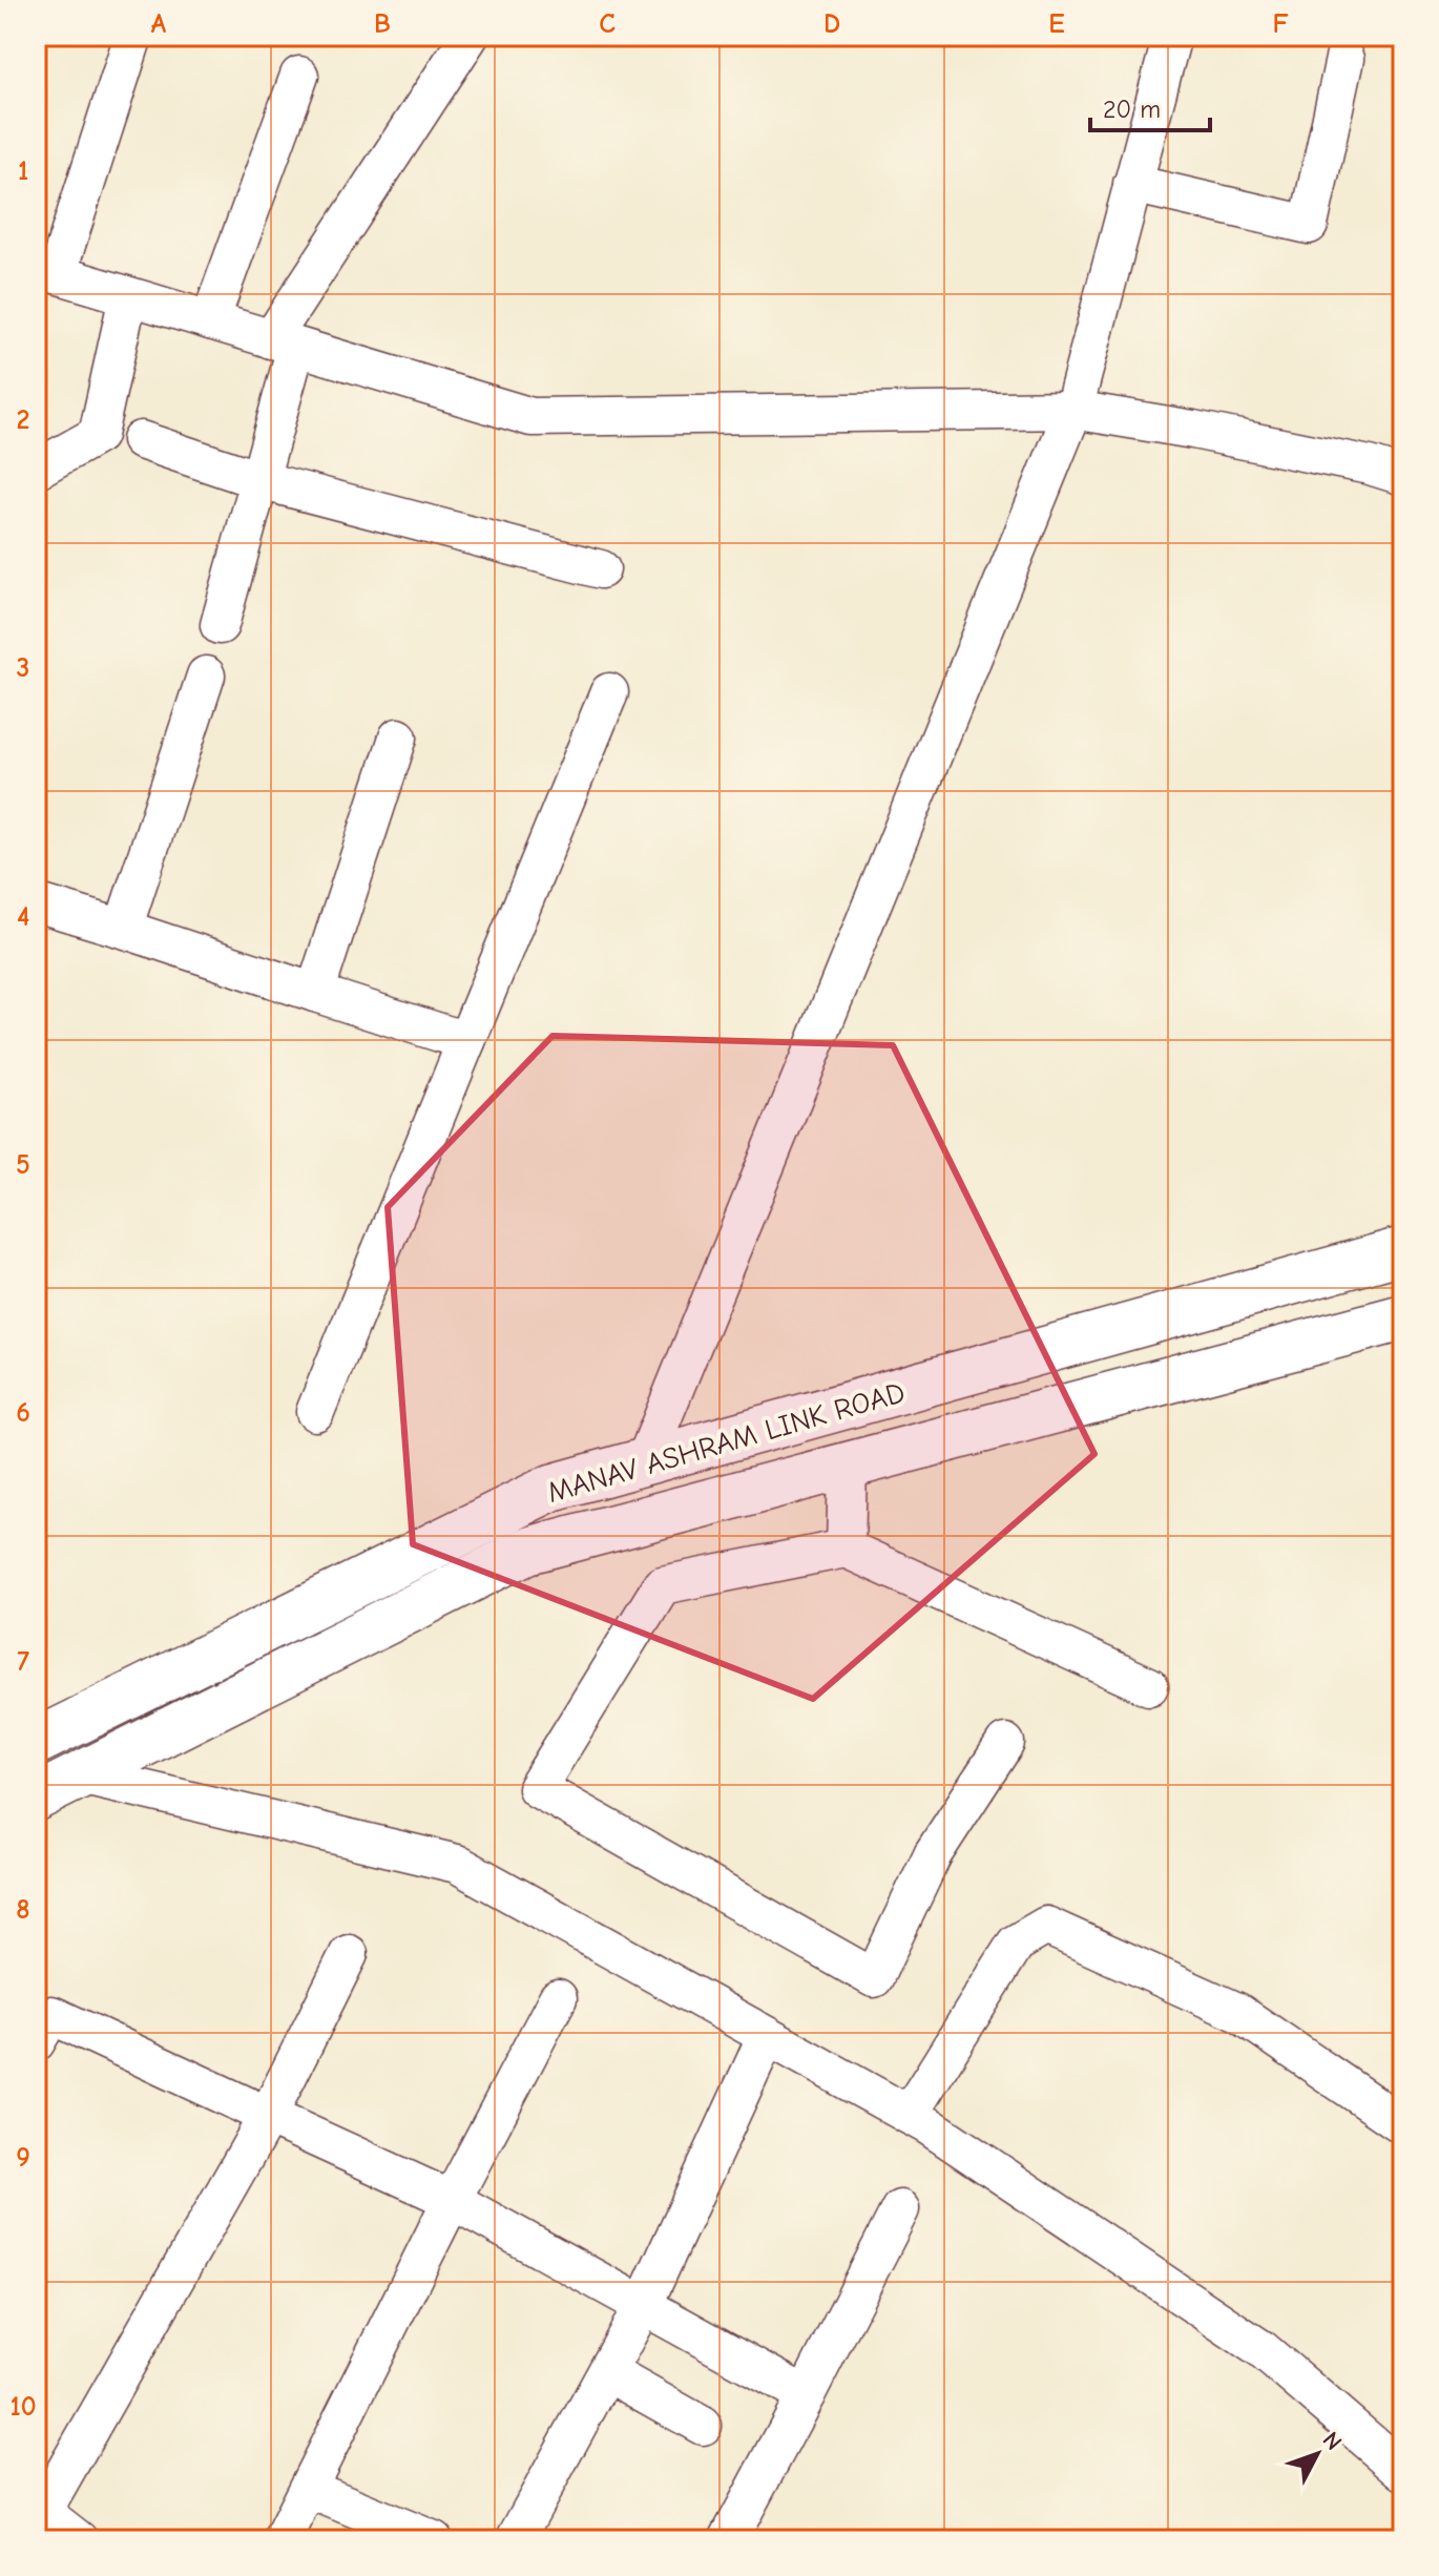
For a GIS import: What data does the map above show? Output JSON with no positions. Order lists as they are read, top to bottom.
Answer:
{
  "streets": {
    "highway": ["MANAV ASHRAM LINK ROAD"]
  },
  "scale_bar": "20 m",
  "north": "top right",
  "grid": {
    "columns": [
      "A",
      "B",
      "C",
      "D",
      "E",
      "F"
    ],
    "rows": [
      "1",
      "2",
      "3",
      "4",
      "5",
      "6",
      "7",
      "8",
      "9",
      "10"
    ]
  }
}
